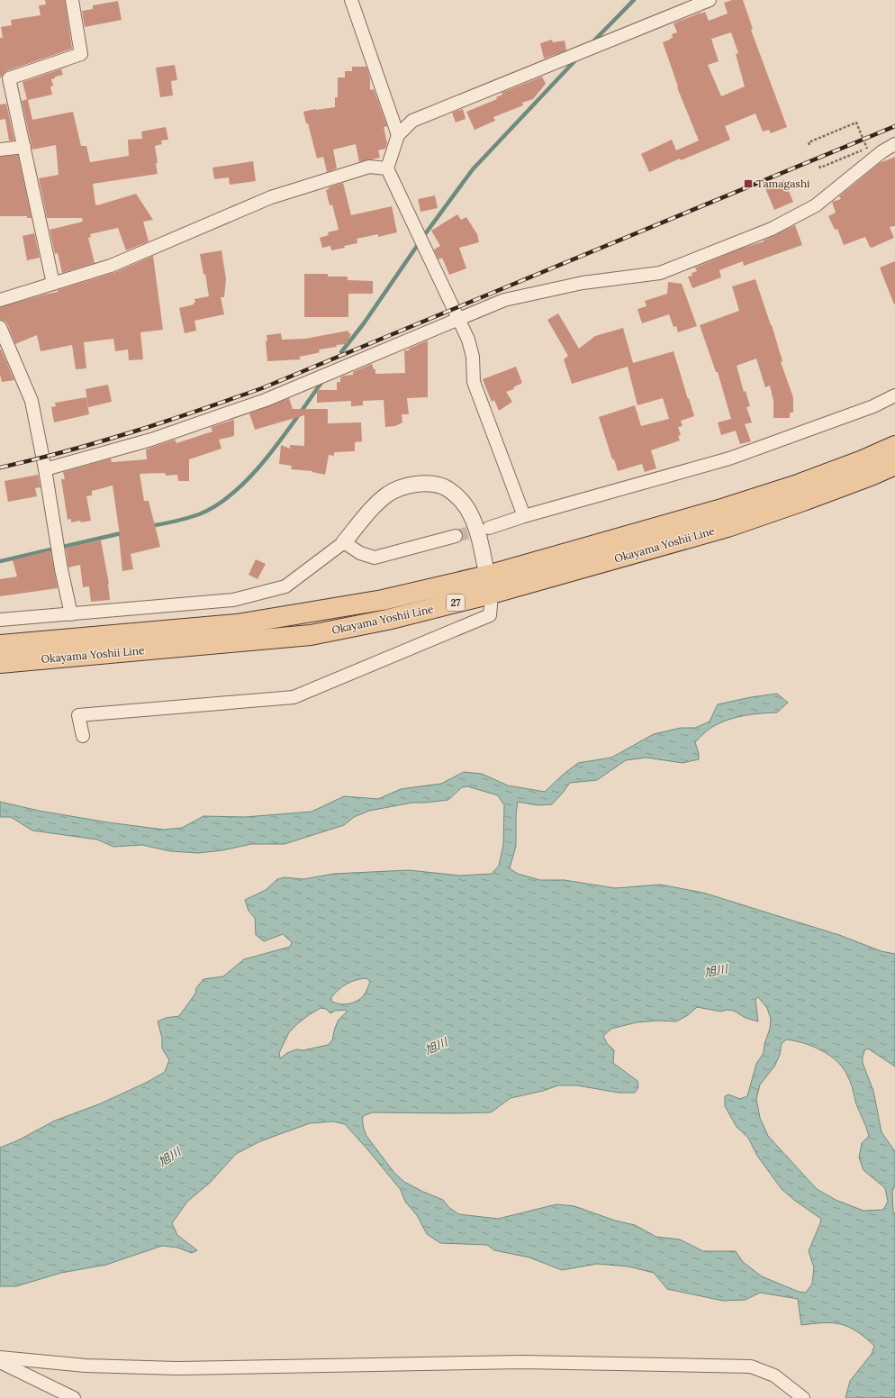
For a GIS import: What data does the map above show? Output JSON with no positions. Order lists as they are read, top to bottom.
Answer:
{
  "streets": {
    "main road": ["Okayama Yoshii Line", "27"]
  },
  "water": ["旭川"],
  "places": {
    "transit": ["Tamagashi"]
  }
}
